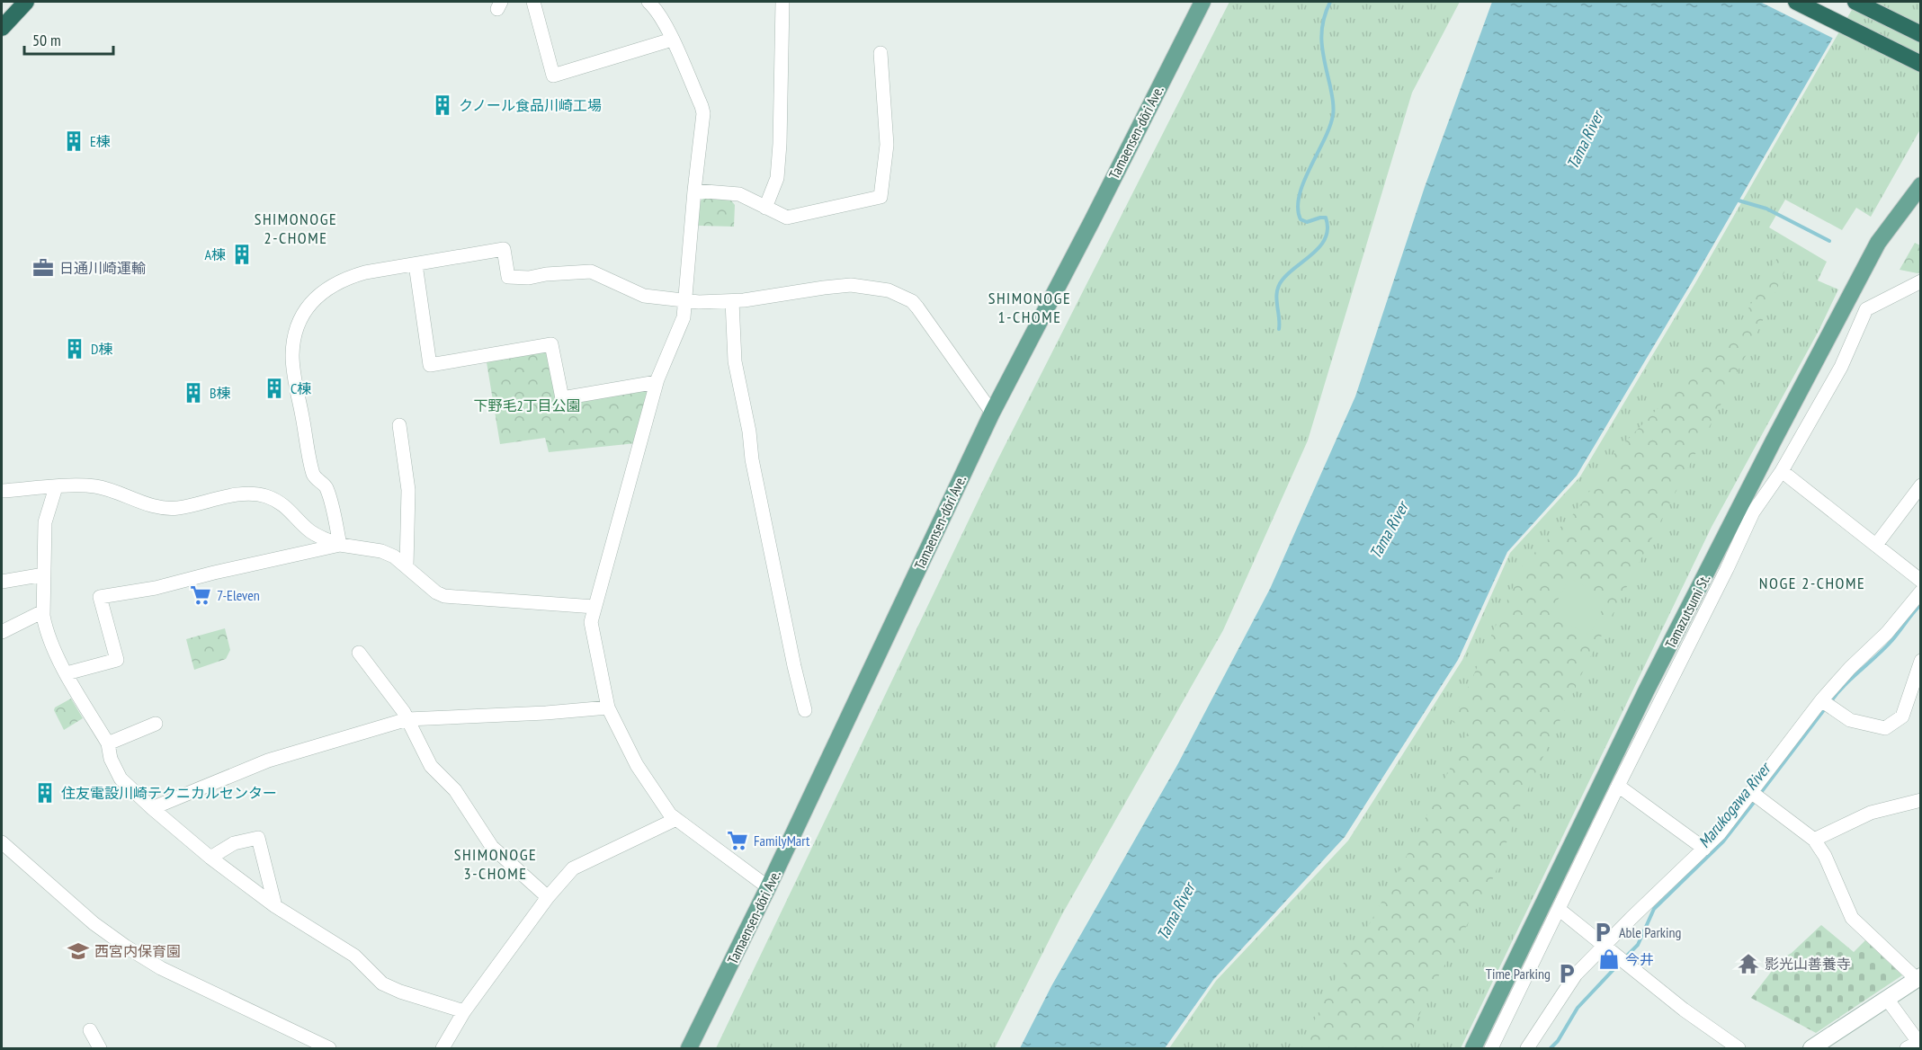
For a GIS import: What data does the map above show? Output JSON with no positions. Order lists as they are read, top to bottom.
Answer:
{
  "streets": {
    "main road": ["Tamaensen-dōri Ave.", "Tamazutsumi St."]
  },
  "districts": [
    "SHIMONOGE 2-CHOME",
    "SHIMONOGE 1-CHOME",
    "NOGE 2-CHOME",
    "SHIMONOGE 3-CHOME"
  ],
  "water": ["Tama River", "Marukogawa River"],
  "parks": ["下野毛2丁目公園"],
  "places": {
    "building": [
      "クノール食品川崎工場",
      "E棟",
      "A棟",
      "D棟",
      "C棟",
      "B棟",
      "住友電設川崎テクニカルセンター"
    ],
    "office": ["日通川崎運輸"],
    "supermarket": ["7-Eleven", "FamilyMart"],
    "parking": ["Able Parking", "Time Parking"],
    "school or university": ["西宮内保育園"],
    "shop": ["今井"],
    "temple": ["影光山善養寺"]
  },
  "scale_bar": "50 m"
}
